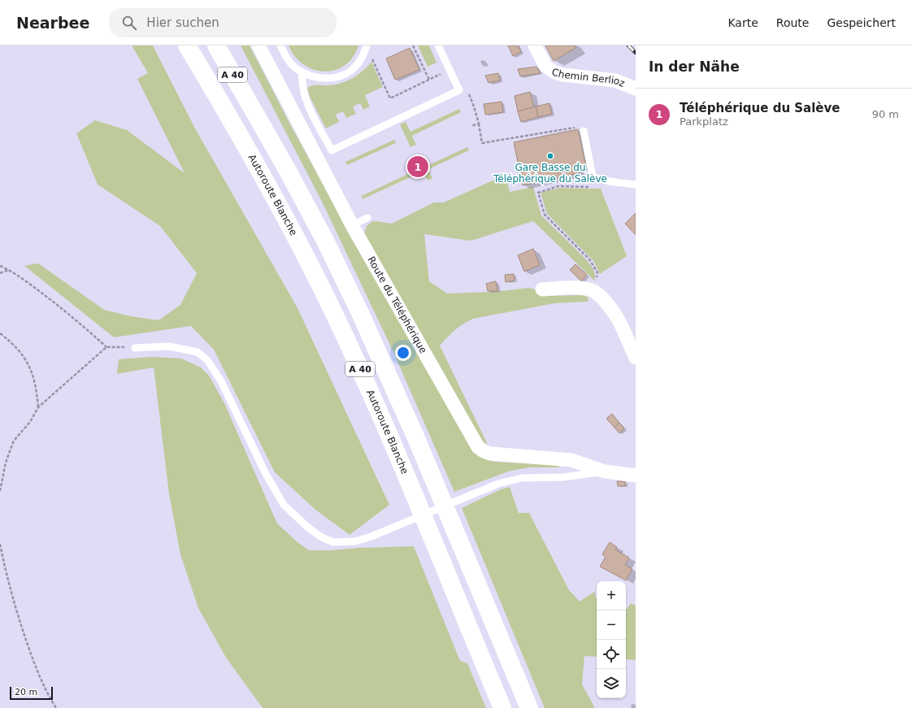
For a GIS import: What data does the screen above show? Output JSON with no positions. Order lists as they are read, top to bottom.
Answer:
{
  "streets": {
    "highway": ["A 40", "Autoroute Blanche"],
    "street": ["Chemin Berlioz", "Route du Téléphérique"]
  },
  "places": ["Gare Basse du Téléphérique du Salève"],
  "scale_bar": "20 m",
  "page": {
    "header": "Nearbee",
    "search": "Hier suchen",
    "nav": ["Karte", "Route", "Gespeichert"],
    "heading": "In der Nähe",
    "list": [
      {
        "mark": "1",
        "name": "Téléphérique du Salève",
        "note": "Parkplatz",
        "value": "90 m"
      }
    ],
    "pins": "1",
    "map_buttons": ["+", "−"],
    "scale": "20 m"
  }
}
